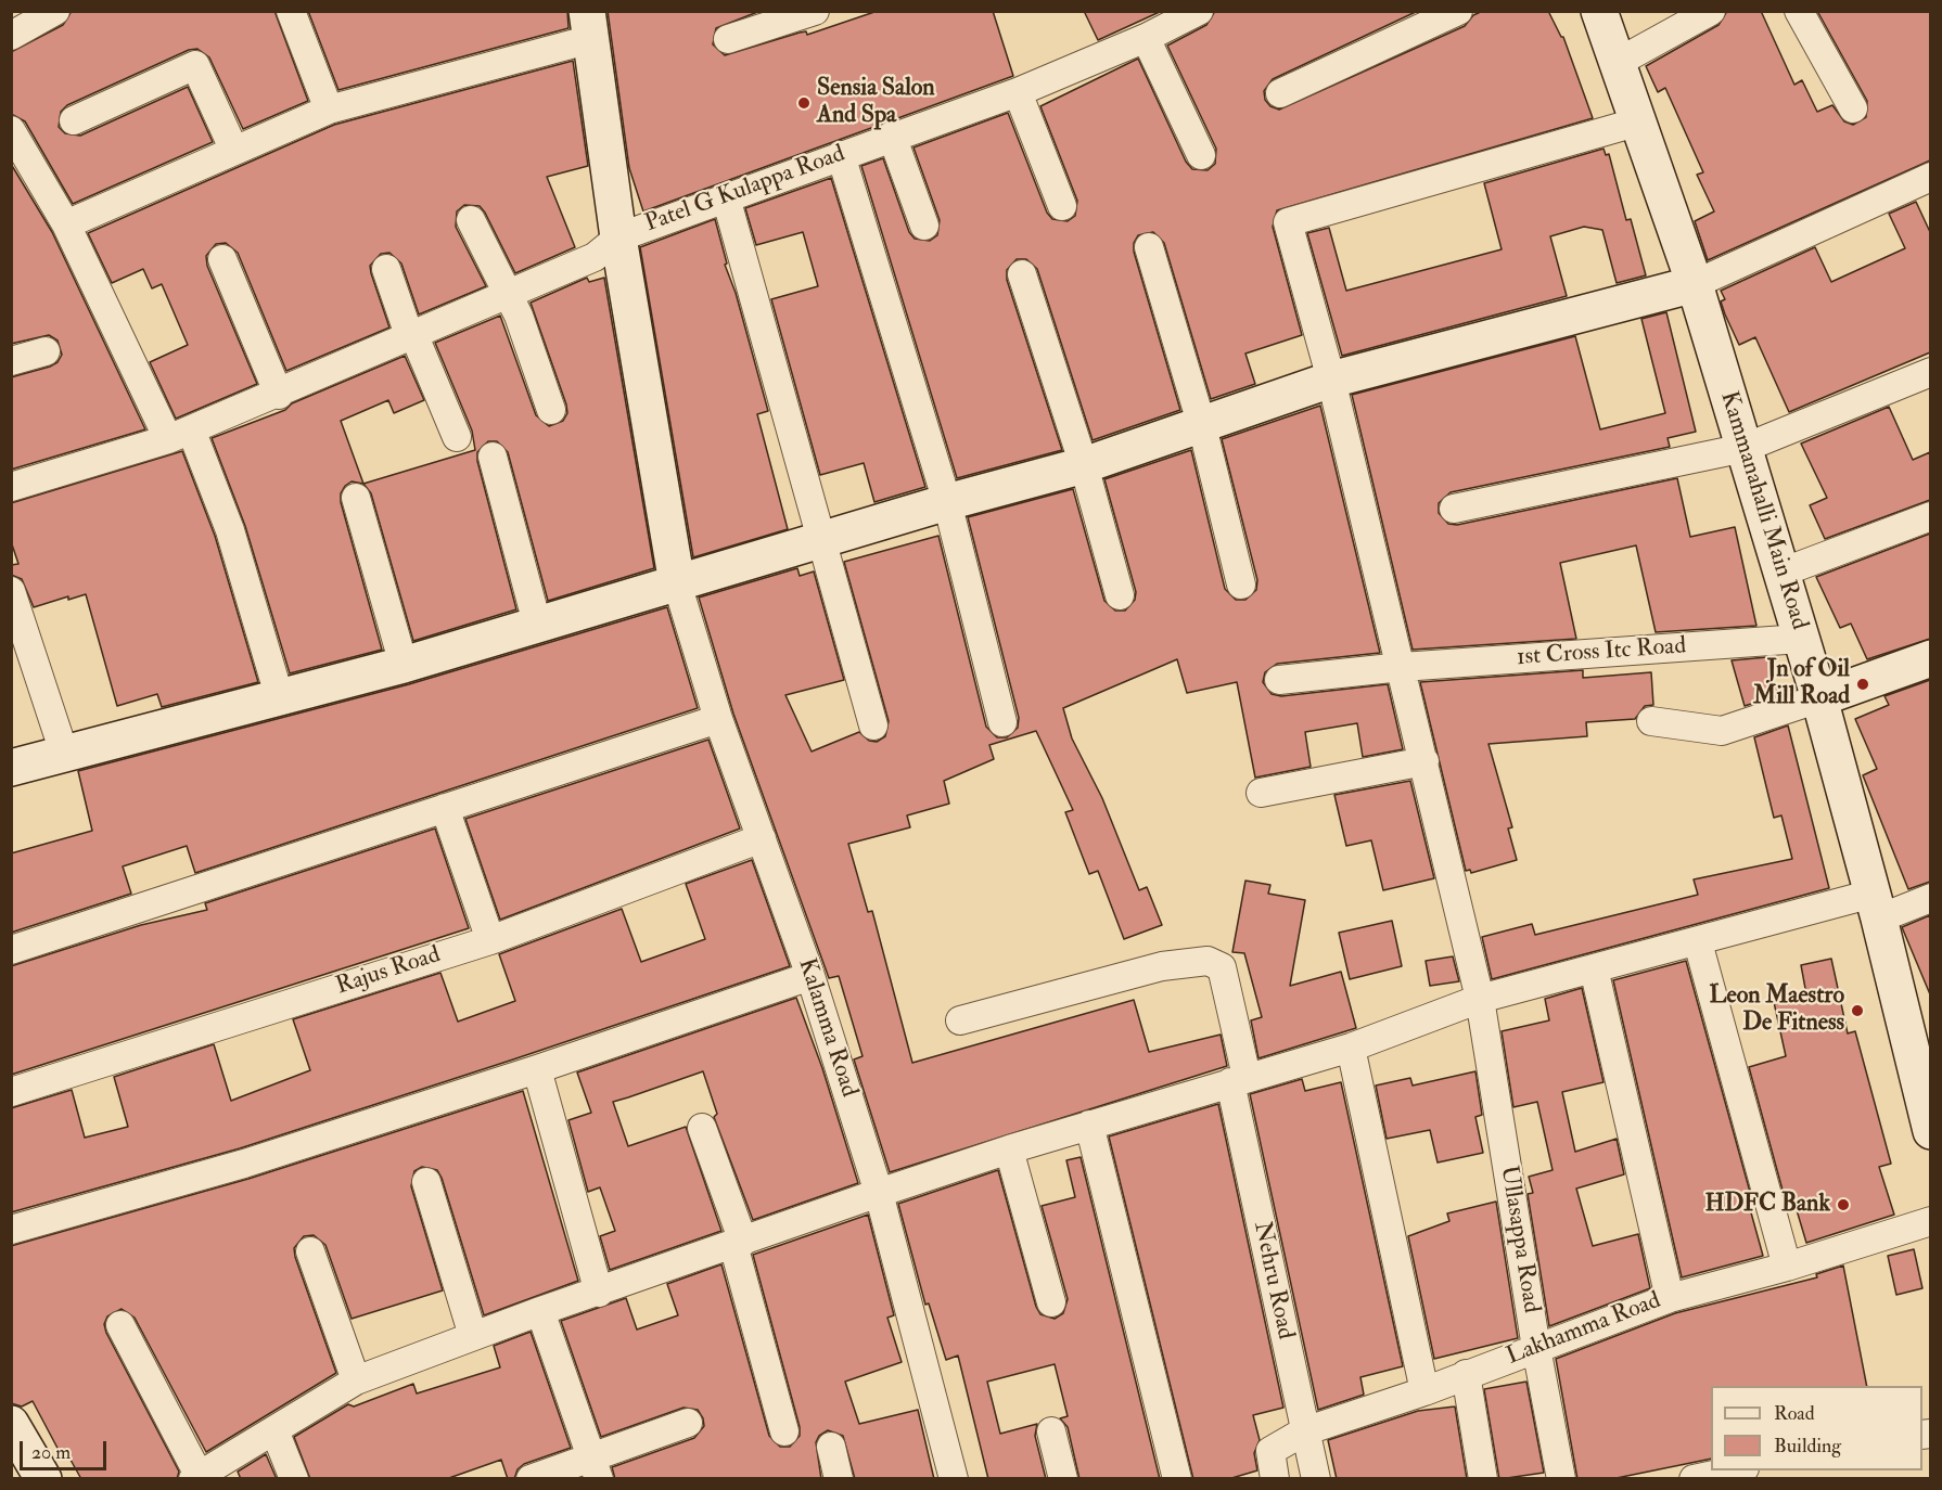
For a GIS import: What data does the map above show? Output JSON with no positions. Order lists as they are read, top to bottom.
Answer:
{
  "streets": {
    "street": [
      "Patel G Kulappa Road",
      "Kammanahalli Main Road",
      "1st Cross Itc Road",
      "Rajus Road",
      "Kalamma Road",
      "Ullasappa Road",
      "Nehru Road",
      "Lakhamma Road"
    ]
  },
  "crossings": [
    ["Kammanahalli Main Road", "1st Cross Itc Road"],
    ["Kammanahalli Main Road", "Ullasappa Road"],
    ["1st Cross Itc Road", "Ullasappa Road"],
    ["Rajus Road", "Kalamma Road"],
    ["Ullasappa Road", "Lakhamma Road"],
    ["Nehru Road", "Lakhamma Road"]
  ],
  "places": [
    "Sensia Salon And Spa",
    "Jn of Oil Mill Road",
    "Leon Maestro De Fitness",
    "HDFC Bank"
  ],
  "legend": ["Road", "Building"],
  "scale_bar": "20 m"
}
